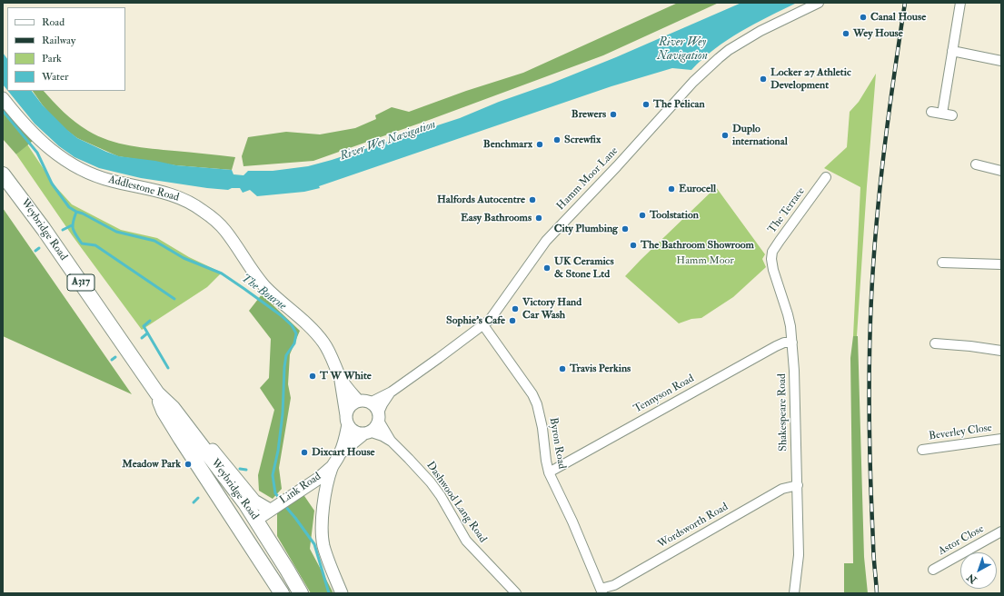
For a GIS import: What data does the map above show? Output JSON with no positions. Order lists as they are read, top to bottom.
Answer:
{
  "streets": {
    "main road": ["Weybridge Road", "A317"],
    "street": [
      "Hamm Moor Lane",
      "Addlestone Road",
      "The Terrace",
      "Tennyson Road",
      "Shakespeare Road",
      "Beverley Close",
      "Byron Road",
      "Link Road",
      "Dashwood Lang Road",
      "Wordsworth Road",
      "Astor Close"
    ]
  },
  "crossings": [
    ["Hamm Moor Lane", "Addlestone Road"],
    ["Hamm Moor Lane", "Byron Road"],
    ["Hamm Moor Lane", "Dashwood Lang Road"],
    ["Addlestone Road", "Link Road"],
    ["Addlestone Road", "Dashwood Lang Road"],
    ["The Terrace", "Shakespeare Road"],
    ["Weybridge Road", "Link Road"],
    ["Tennyson Road", "Shakespeare Road"],
    ["Tennyson Road", "Byron Road"],
    ["Shakespeare Road", "Wordsworth Road"],
    ["Byron Road", "Wordsworth Road"]
  ],
  "water": ["River Wey Navigation", "The Bourne"],
  "parks": ["Hamm Moor"],
  "places": [
    "Canal House",
    "Wey House",
    "Locker 27 Athletic Development",
    "The Pelican",
    "Brewers",
    "Duplo international",
    "Screwfix",
    "Benchmarx",
    "Eurocell",
    "Halfords Autocentre",
    "Toolstation",
    "Easy Bathrooms",
    "City Plumbing",
    "The Bathroom Showroom",
    "UK Ceramics & Stone Ltd",
    "Victory Hand Car Wash",
    "Sophie's Cafe",
    "Travis Perkins",
    "T W White",
    "Dixcart House",
    "Meadow Park"
  ],
  "legend": [
    "Road",
    "Railway",
    "Park",
    "Water"
  ],
  "north": "bottom left"
}
